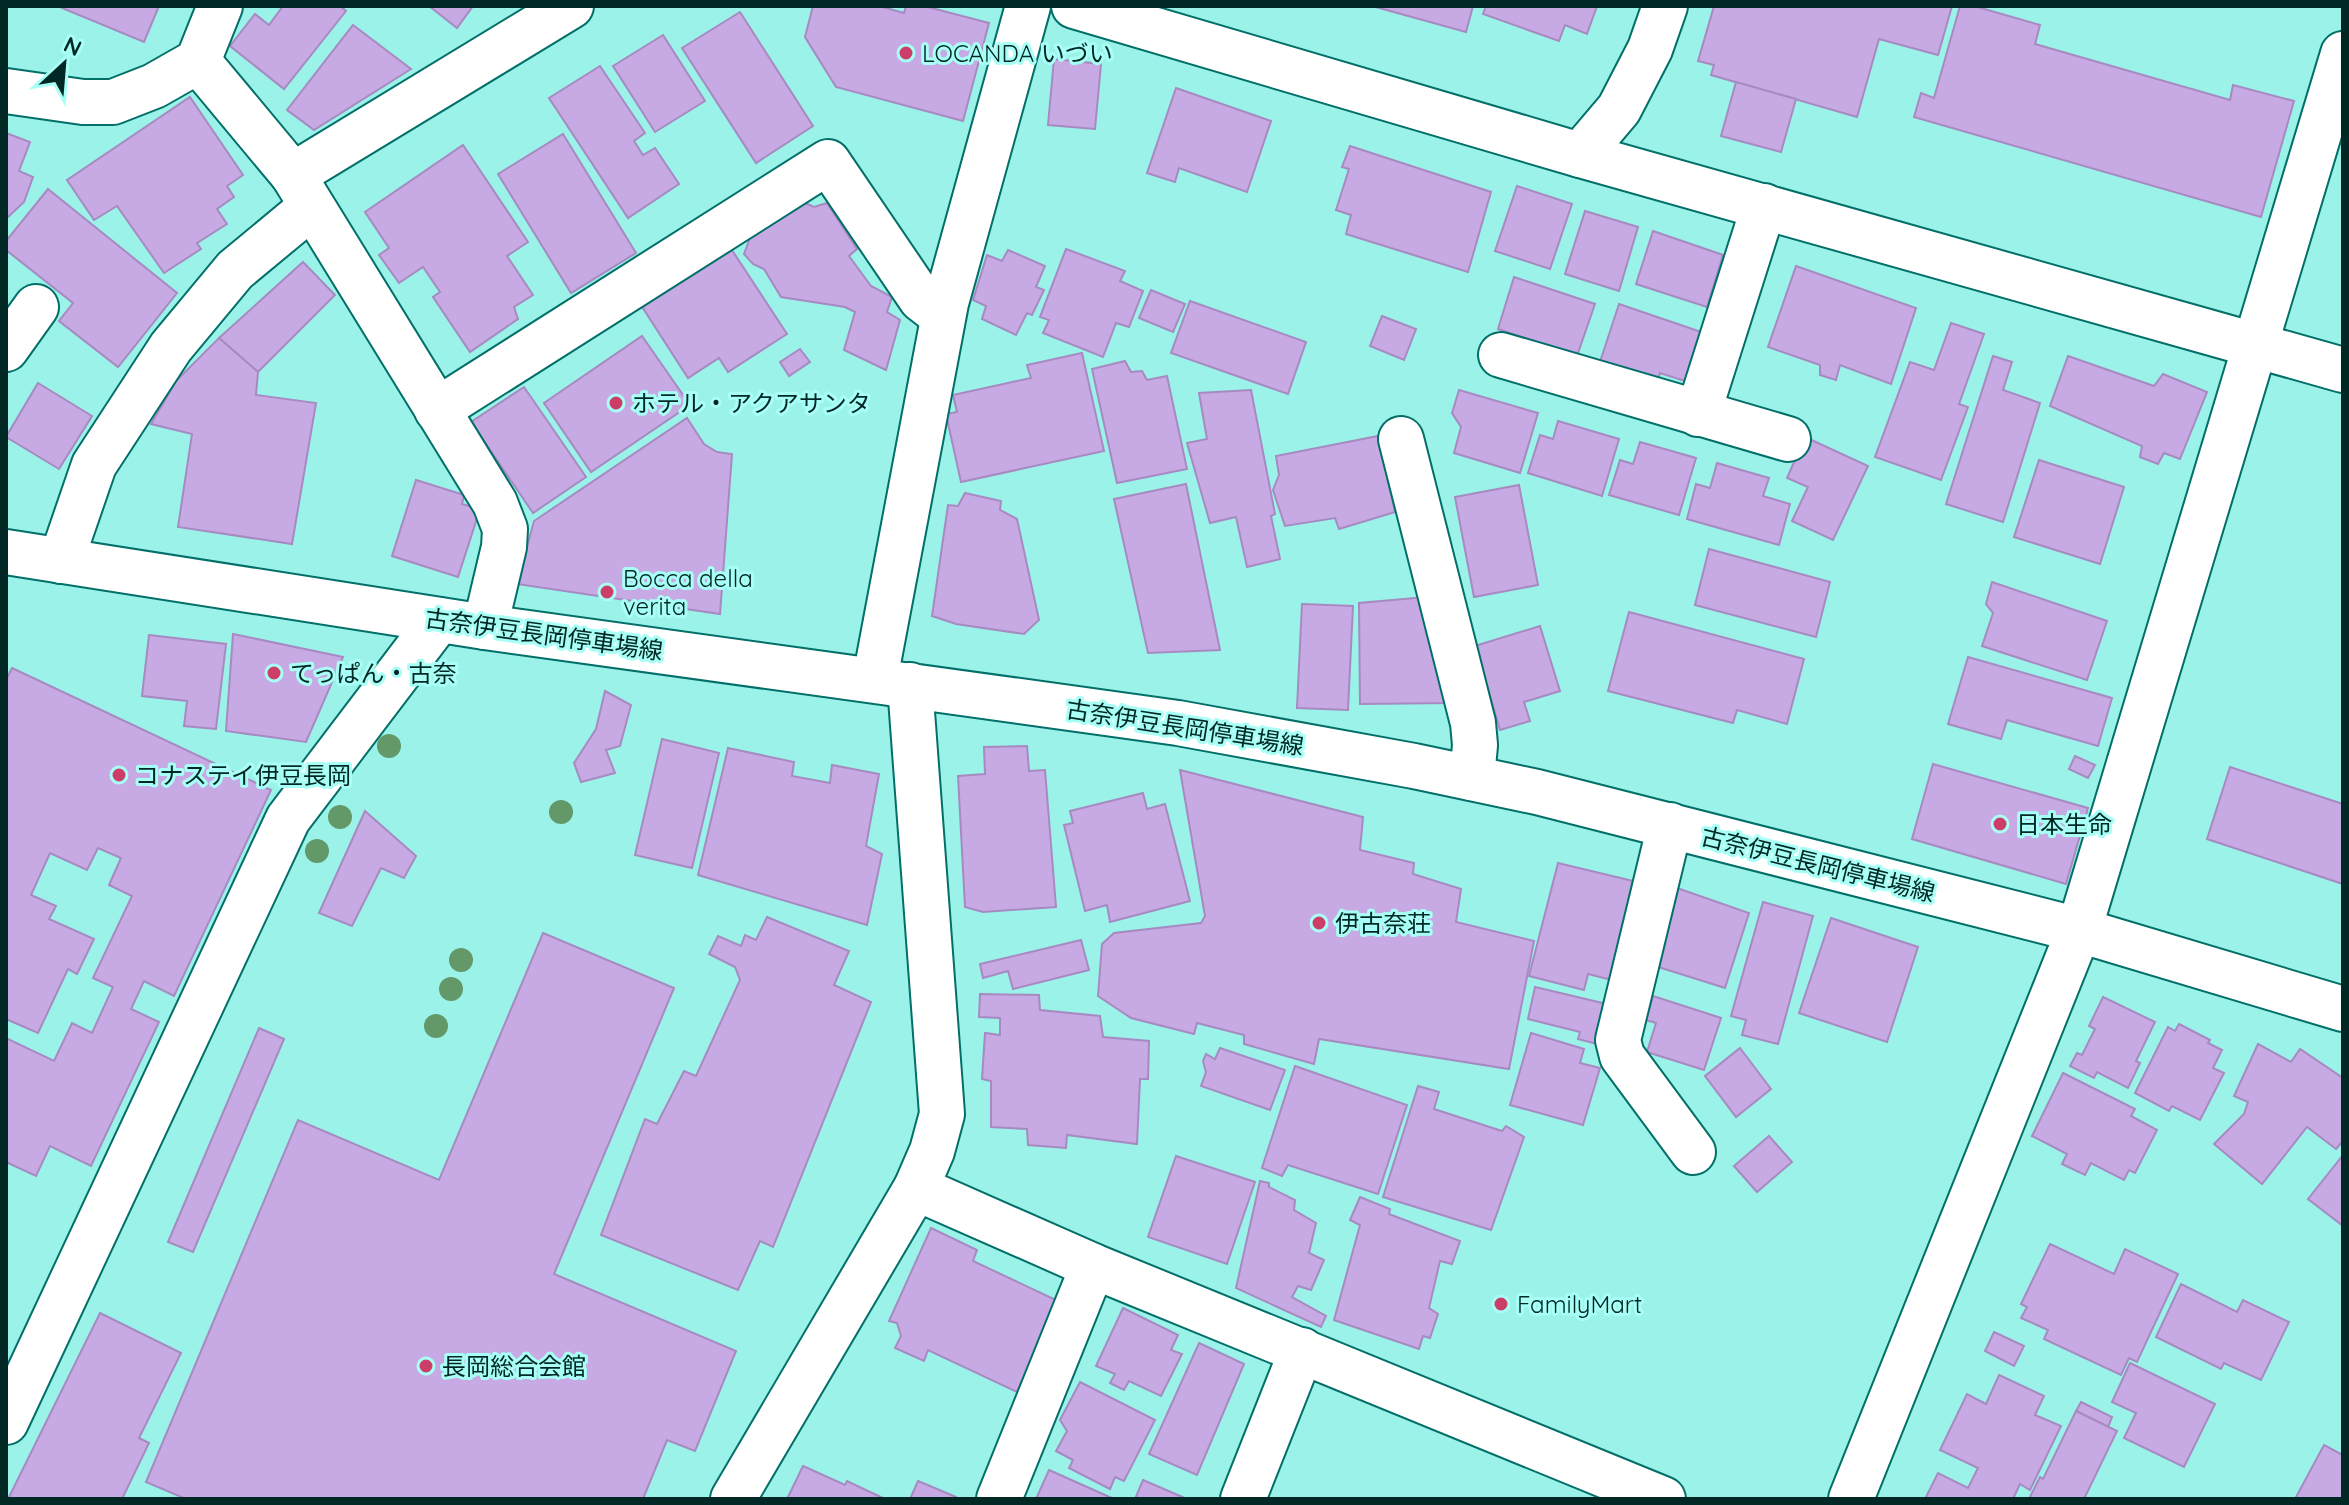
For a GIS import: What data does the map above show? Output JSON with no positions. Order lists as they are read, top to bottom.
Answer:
{
  "streets": {
    "street": ["古奈伊豆長岡停車場線"]
  },
  "places": [
    "LOCANDA いづい",
    "ホテル・アクアサンタ",
    "Bocca della verita",
    "てっぱん・古奈",
    "コナステイ伊豆長岡",
    "日本生命",
    "伊古奈荘",
    "FamilyMart",
    "長岡総合会館"
  ],
  "north": "top right"
}
